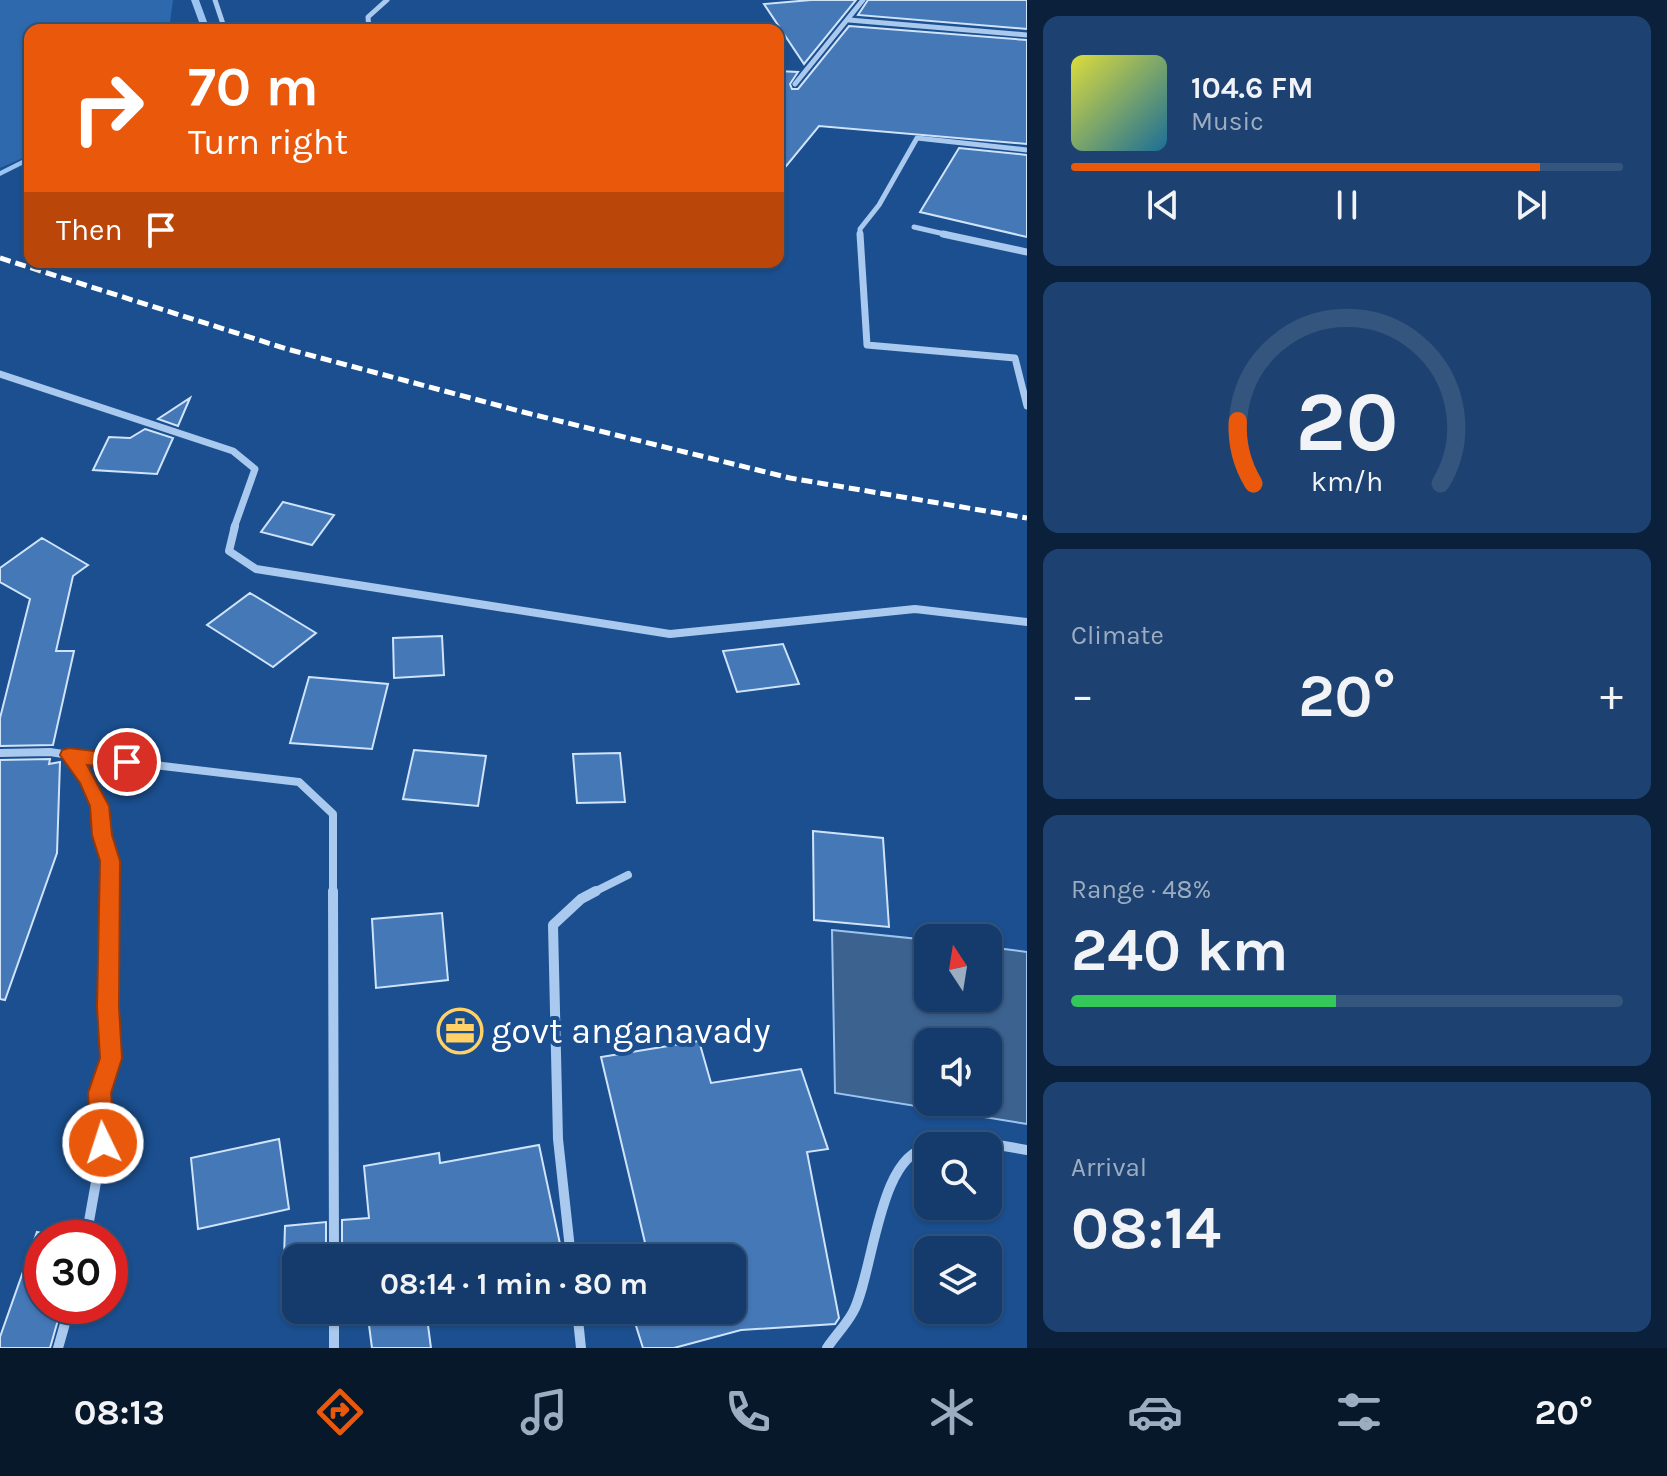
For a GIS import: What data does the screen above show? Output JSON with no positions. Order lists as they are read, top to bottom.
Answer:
{
  "places": {
    "office": ["govt anganavady"]
  },
  "north": "top",
  "page": {
    "turn": ["70 m", "Turn right"],
    "song": ["104.6 FM", "Music"],
    "then": "Then",
    "tile": [
      "Climate",
      ["Range · 48%", "240 km"],
      ["Arrival", "08:14"]
    ],
    "heat": ["−", "20°", "+"],
    "limit": "30",
    "trip": "08:14 · 1 min · 80 m",
    "tabs": ["08:13", "20°"],
    "gauge": ["20", "km/h"]
  }
}
